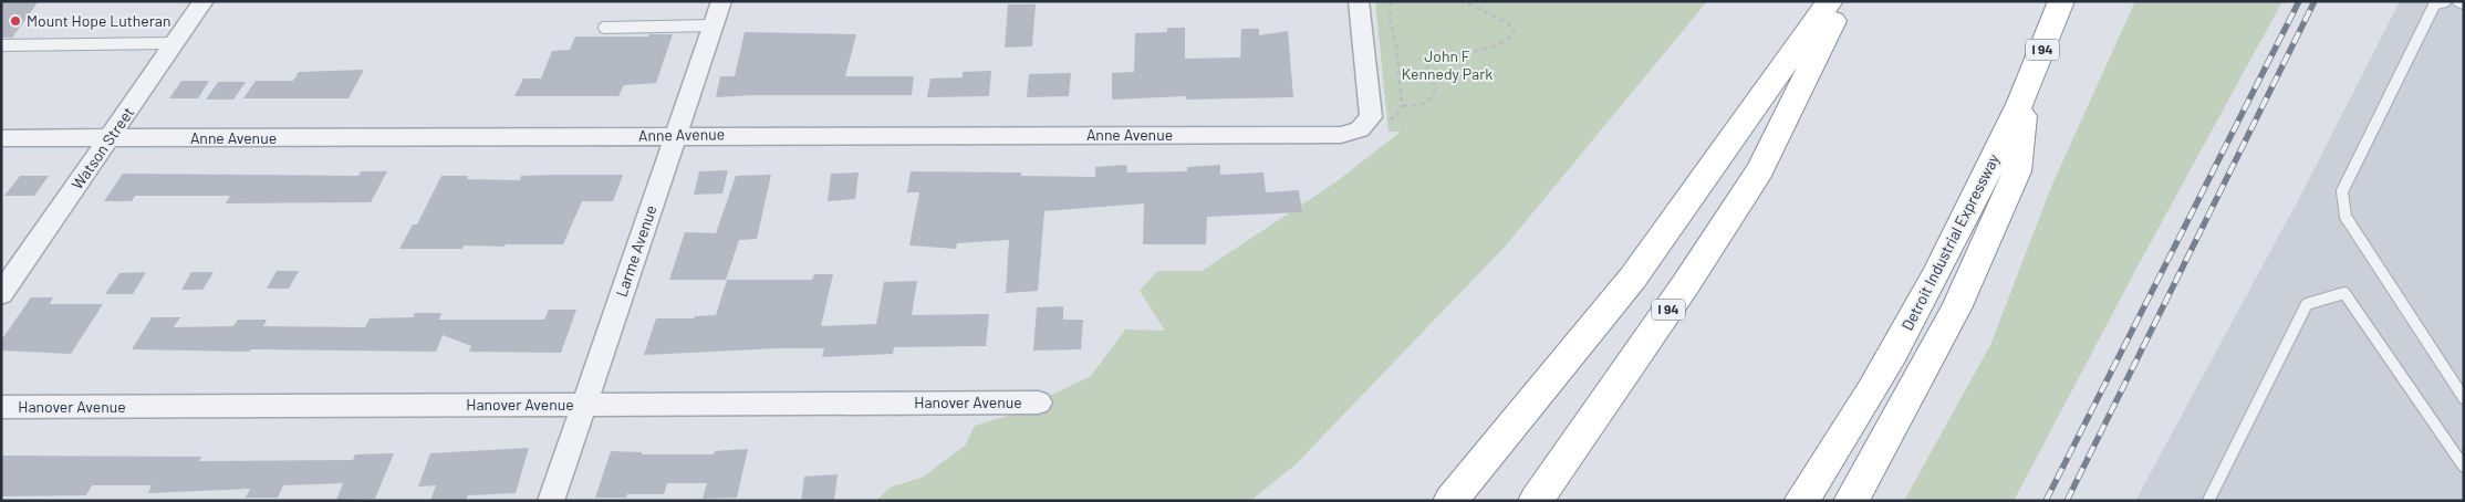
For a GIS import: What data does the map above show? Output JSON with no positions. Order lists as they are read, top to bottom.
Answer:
{
  "streets": {
    "highway": ["I 94", "Detroit Industrial Expressway"],
    "street": [
      "Anne Avenue",
      "Watson Street",
      "Larme Avenue",
      "Hanover Avenue"
    ]
  },
  "crossings": [
    ["Anne Avenue", "Watson Street"],
    ["Anne Avenue", "Larme Avenue"],
    ["Larme Avenue", "Hanover Avenue"]
  ],
  "parks": ["John F Kennedy Park"],
  "places": ["Mount Hope Lutheran"]
}
